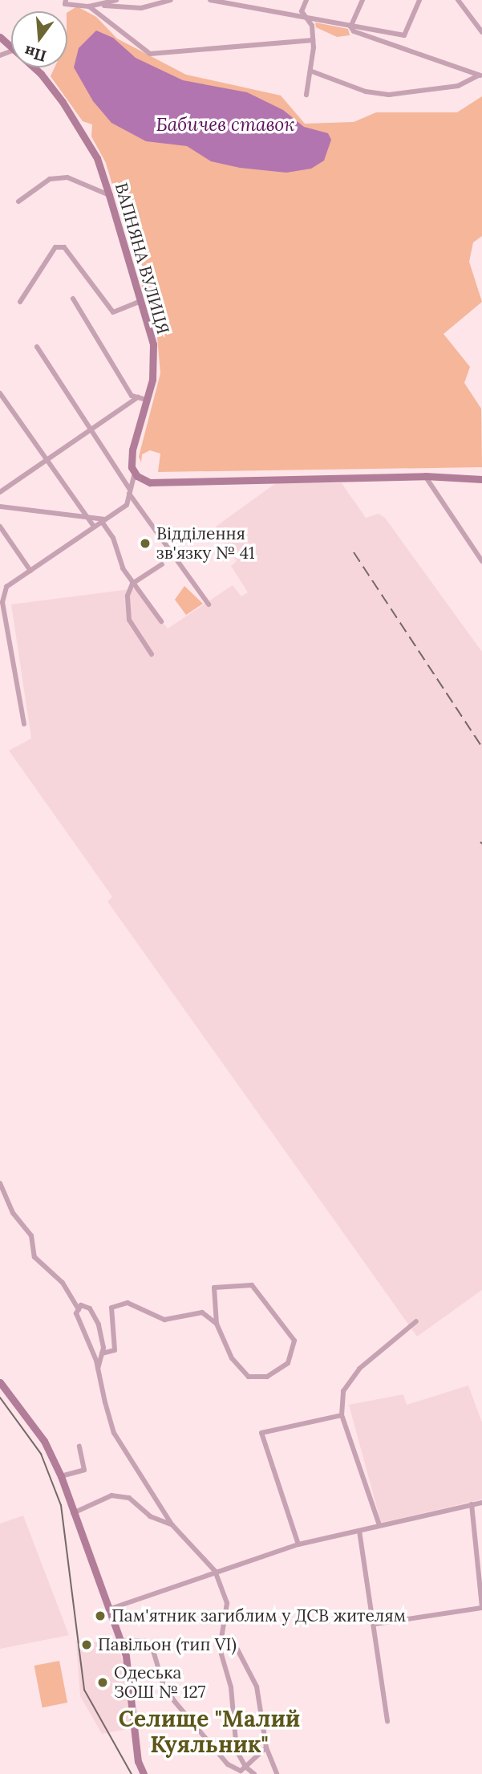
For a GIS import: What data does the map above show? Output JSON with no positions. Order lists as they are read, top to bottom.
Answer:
{
  "streets": {
    "street": ["ВАПНЯНА ВУЛИЦЯ"]
  },
  "districts": ["Селище \"Малий Куяльник\""],
  "water": ["Бабичев ставок"],
  "places": [
    "Відділення зв'язку № 41",
    "Пам'ятник загиблим у ДСВ жителям",
    "Павільон (тип VI)",
    "Одеська ЗОШ № 127"
  ],
  "north": "bottom"
}
